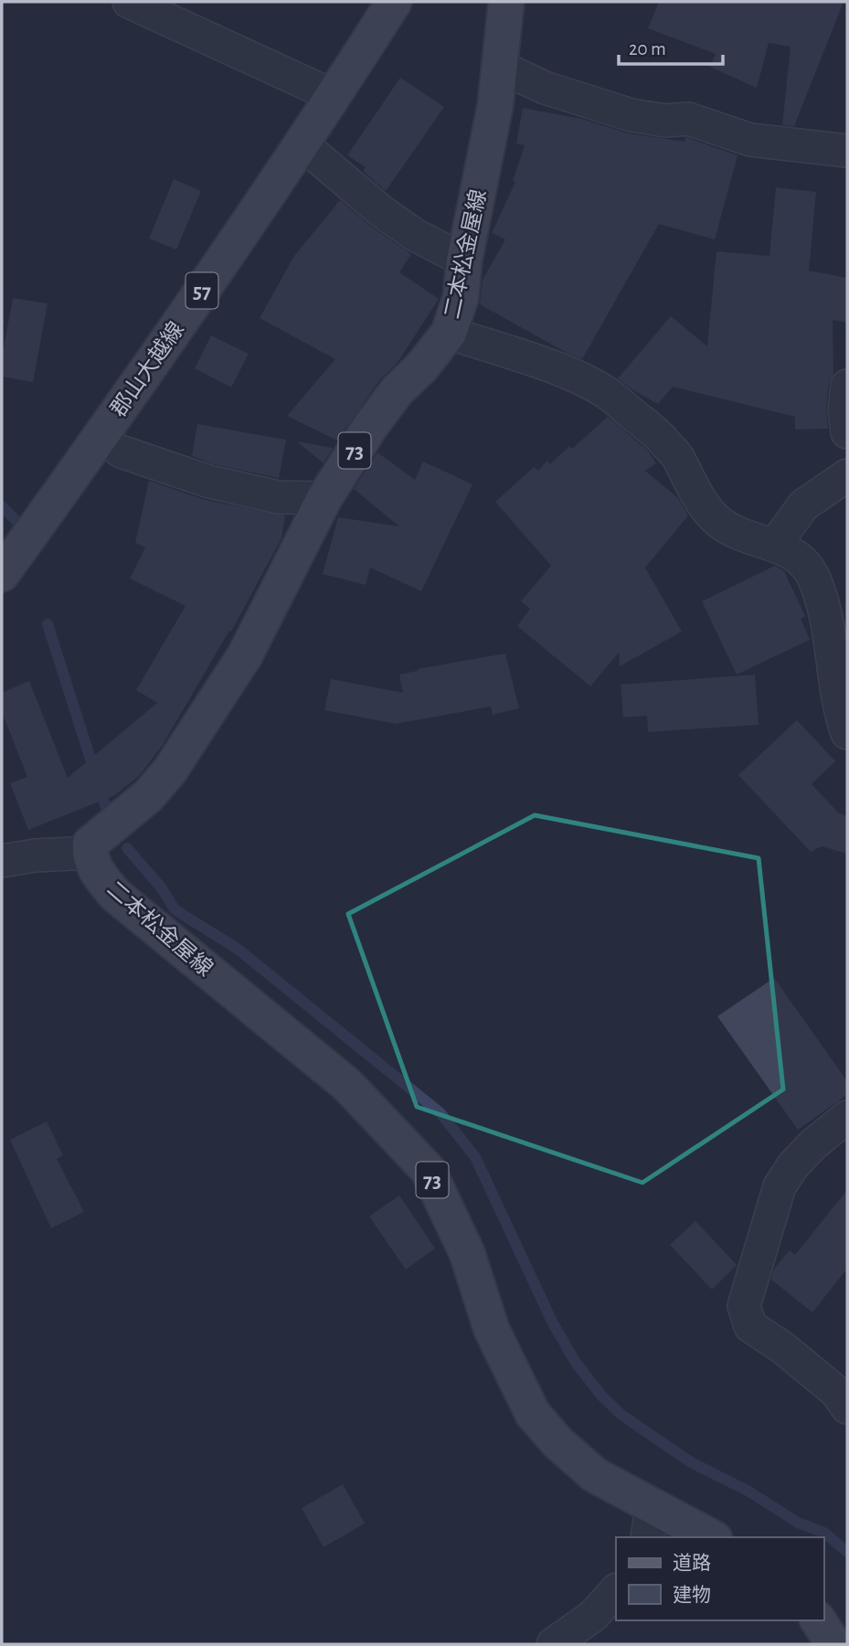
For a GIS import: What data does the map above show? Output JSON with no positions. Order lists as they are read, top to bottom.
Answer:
{
  "streets": {
    "main road": [
      "二本松金屋線",
      "57",
      "郡山大越線",
      "73"
    ]
  },
  "legend": ["道路", "建物"],
  "scale_bar": "20 m"
}
